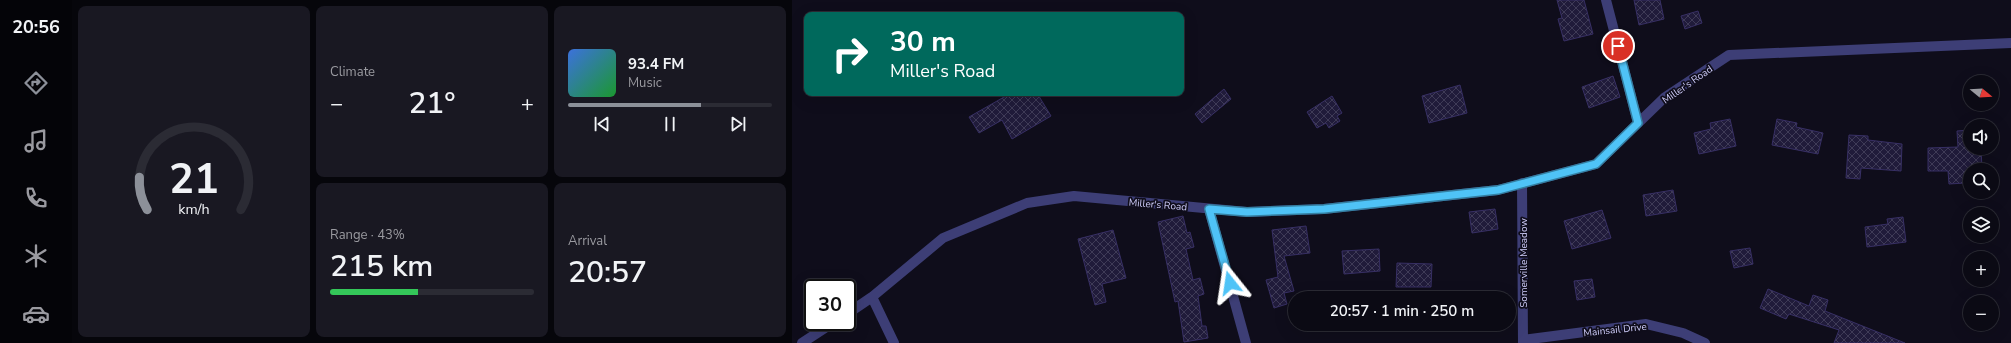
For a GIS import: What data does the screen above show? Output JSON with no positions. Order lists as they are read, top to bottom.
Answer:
{
  "streets": {
    "street": ["Miller's Road", "Somerville Meadow", "Mainsail Drive"]
  },
  "crossings": [
    ["Miller's Road", "Somerville Meadow"],
    ["Somerville Meadow", "Mainsail Drive"]
  ],
  "north": "right",
  "page": {
    "tabs": "20:56",
    "tile": [
      "Climate",
      ["Range · 43%", "215 km"],
      ["Arrival", "20:57"]
    ],
    "turn": ["30 m", "Miller's Road"],
    "song": ["93.4 FM", "Music"],
    "map_buttons": ["+", "−"],
    "heat": ["−", "21°", "+"],
    "limit": "30",
    "trip": "20:57 · 1 min · 250 m",
    "gauge": ["21", "km/h"]
  }
}
